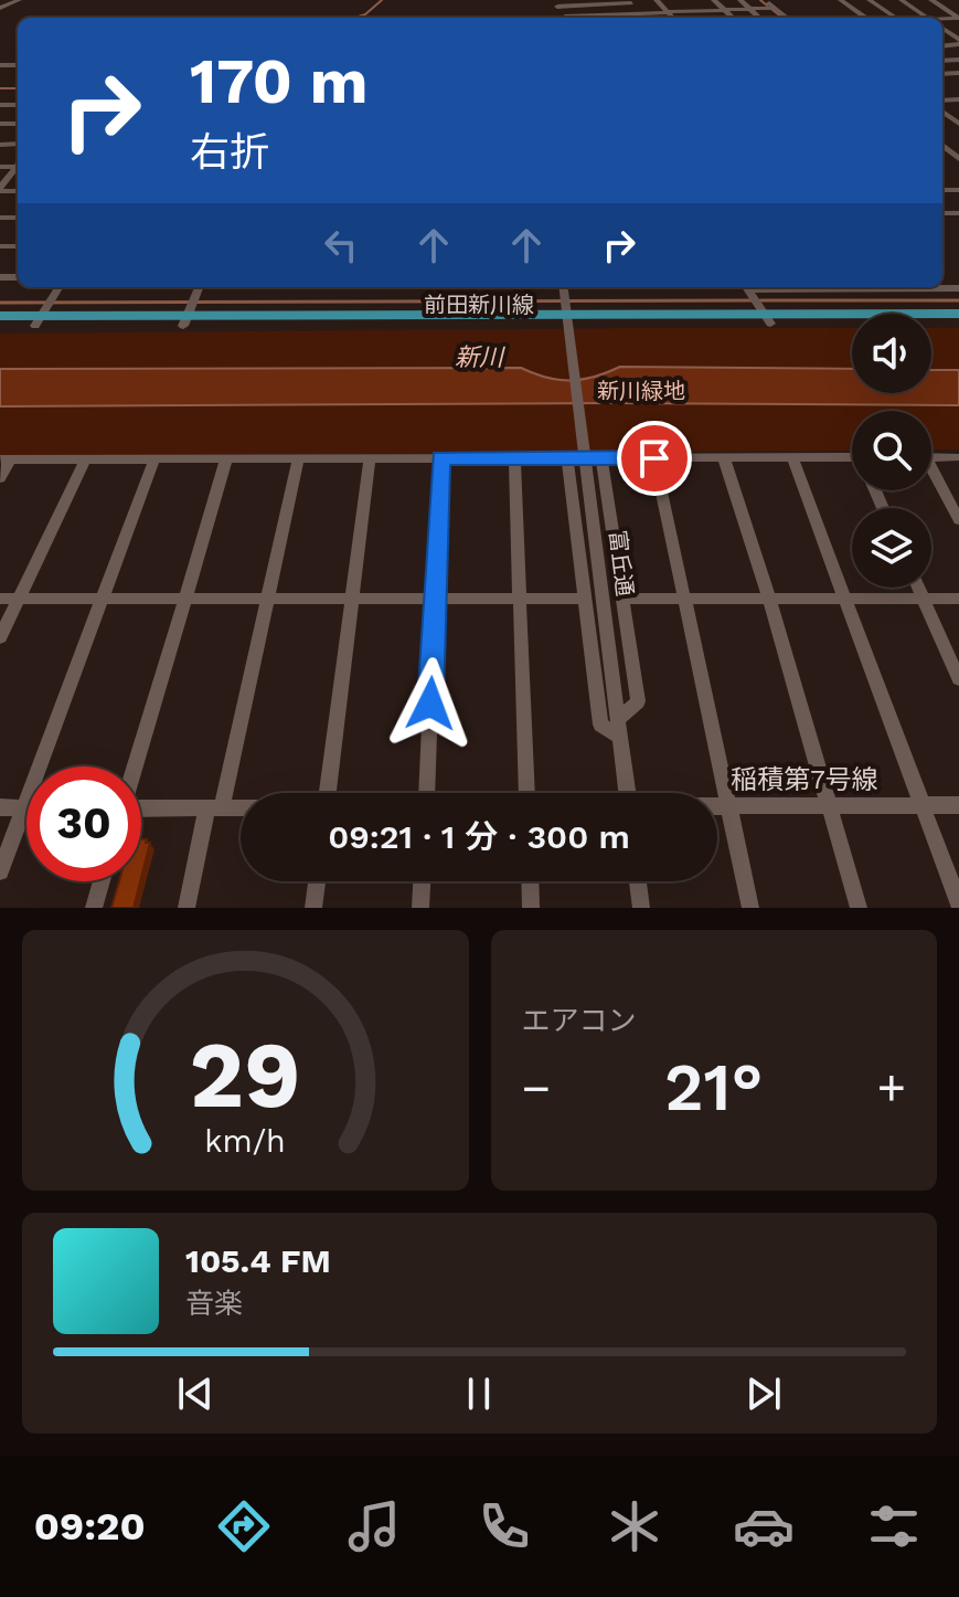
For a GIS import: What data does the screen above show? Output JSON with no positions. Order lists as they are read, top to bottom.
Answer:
{
  "streets": {
    "main road": ["前田新川線"],
    "street": ["富丘通", "稲積第7号線"]
  },
  "crossings": [
    ["前田新川線", "富丘通"]
  ],
  "water": ["新川"],
  "parks": ["新川緑地"],
  "page": {
    "turn": ["170 m", "右折"],
    "limit": "30",
    "trip": "09:21 · 1 分 · 300 m",
    "tile": "エアコン",
    "heat": ["−", "21°", "+"],
    "song": ["105.4 FM", "音楽"],
    "tabs": "09:20",
    "gauge": ["29", "km/h"]
  }
}
